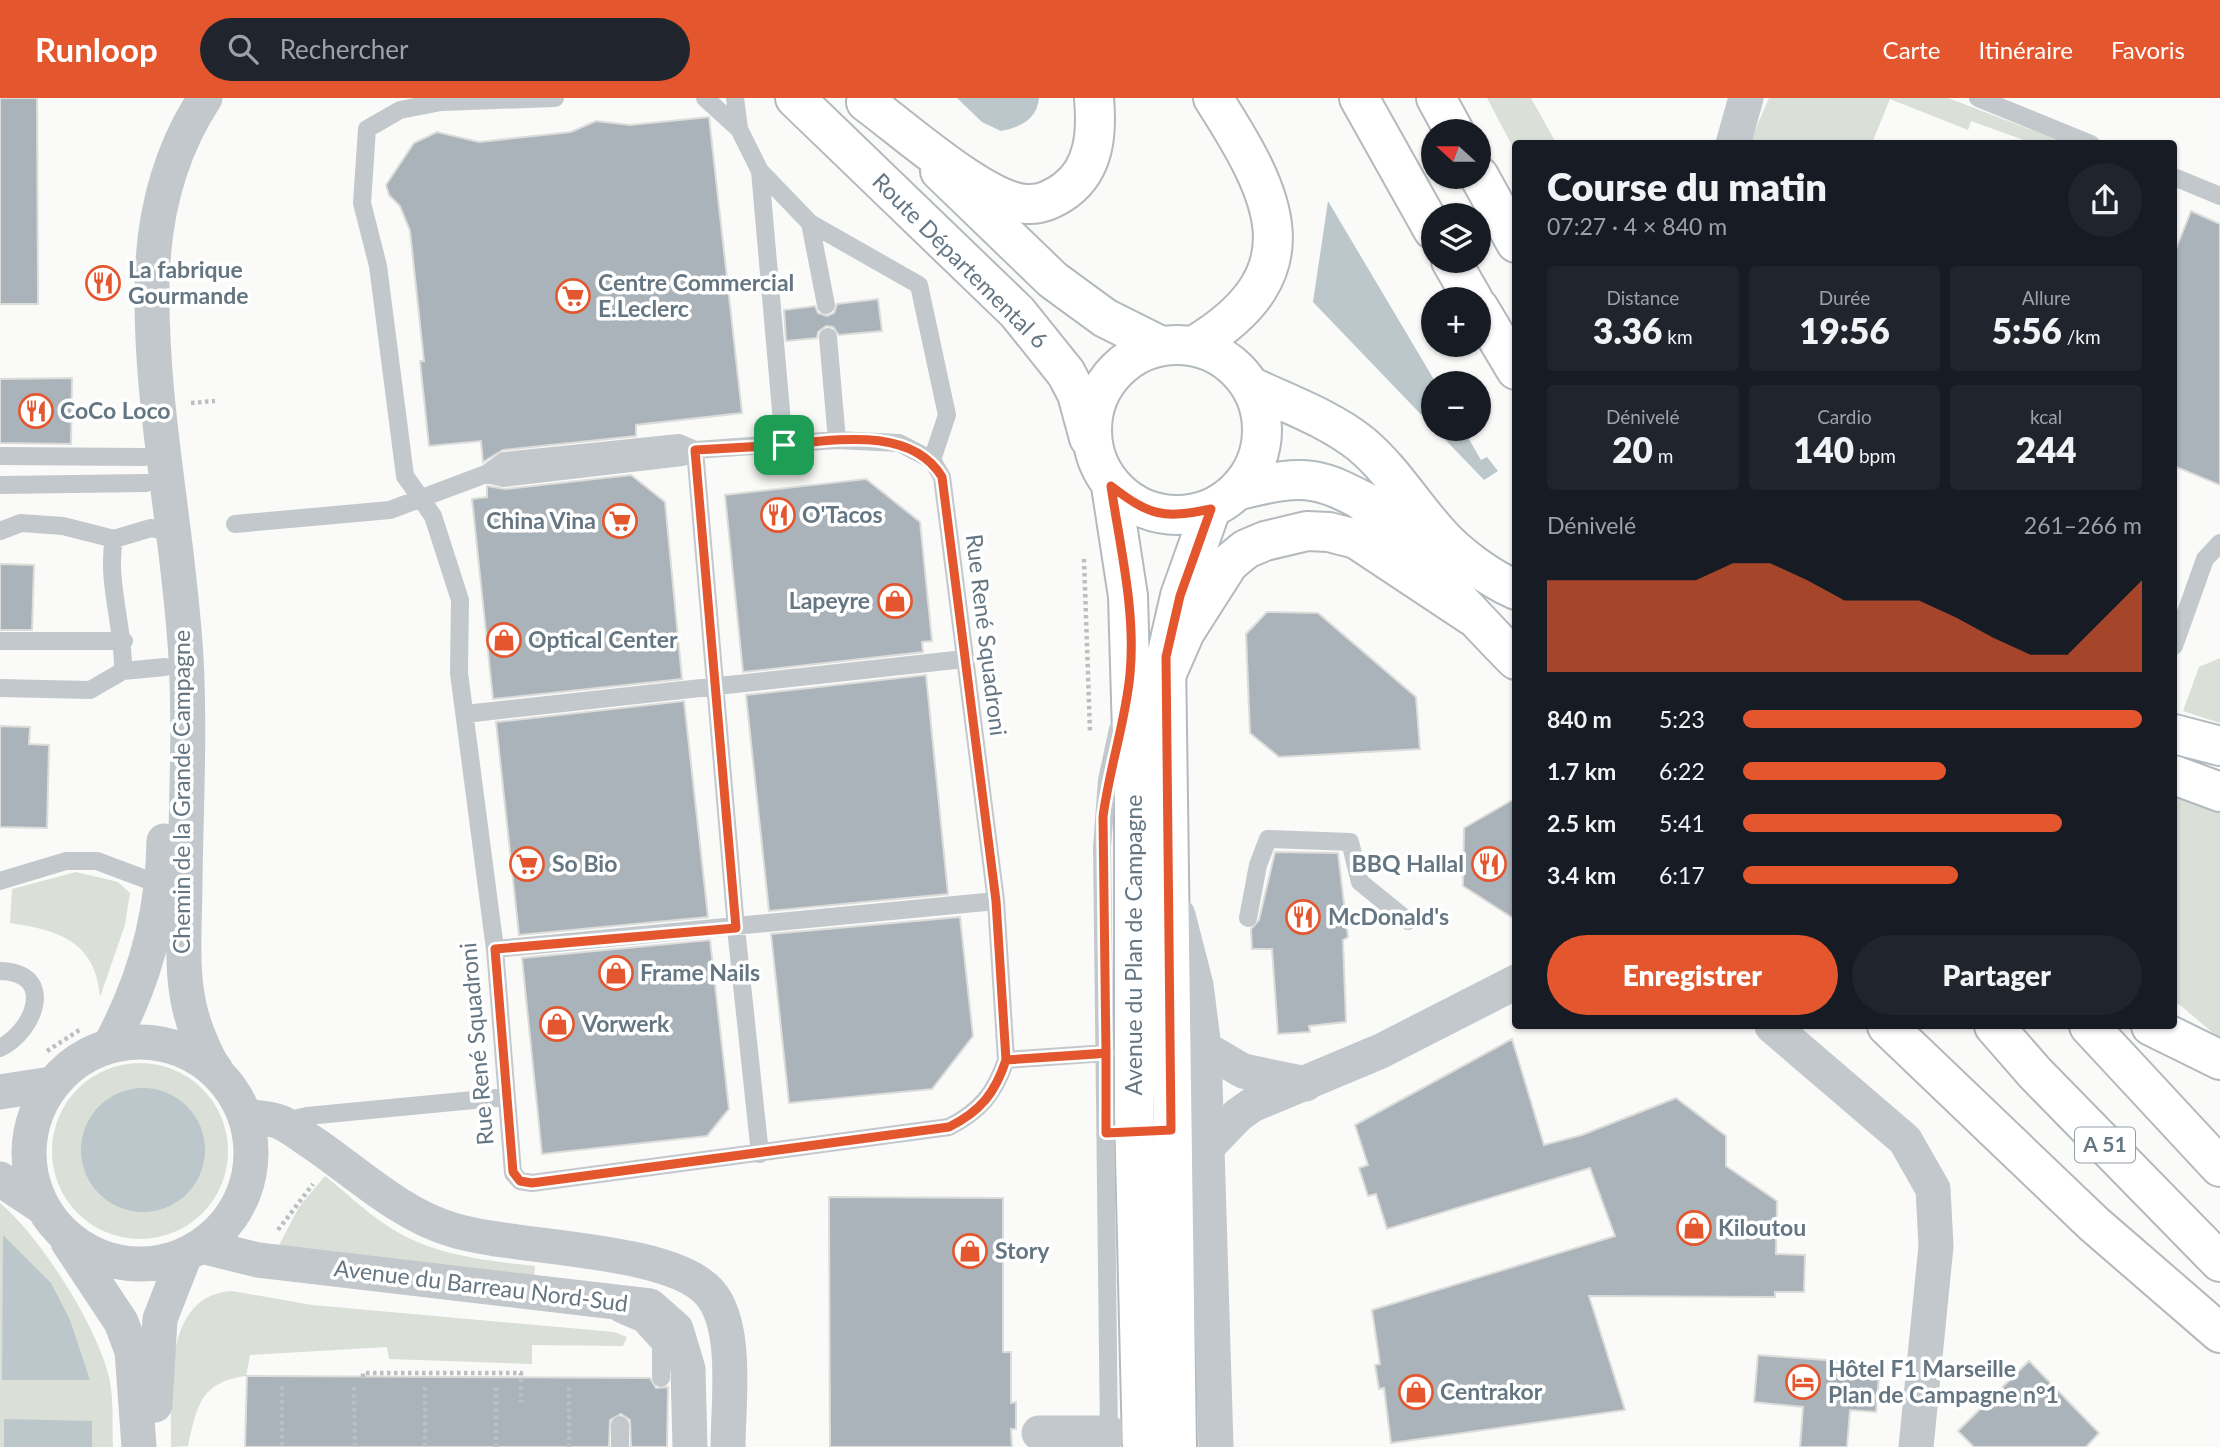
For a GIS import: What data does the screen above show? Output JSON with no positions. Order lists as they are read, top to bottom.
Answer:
{
  "streets": {
    "main road": ["Route Départemental 6", "Avenue du Plan de Campagne", "A 51"],
    "street": ["Chemin de la Grande Campagne", "Avenue du Barreau Nord-Sud"],
    "lane": ["Rue René Squadroni"]
  },
  "crossings": [
    ["Route Départemental 6", "Avenue du Plan de Campagne"],
    ["Chemin de la Grande Campagne", "Avenue du Barreau Nord-Sud"]
  ],
  "places": {
    "restaurant": [
      "La fabrique Gourmande",
      "CoCo Loco",
      "O'Tacos",
      "BBQ Hallal",
      "McDonald's"
    ],
    "supermarket": ["Centre Commercial E.Leclerc", "China Vina", "So Bio"],
    "shop": [
      "Lapeyre",
      "Optical Center",
      "Frame Nails",
      "Vorwerk",
      "Kiloutou",
      "Story",
      "Centrakor"
    ],
    "hotel": ["Hôtel F1 Marseille Plan de Campagne n°1"]
  },
  "north": "left",
  "page": {
    "header": "Runloop",
    "search": "Rechercher",
    "nav": ["Carte", "Itinéraire", "Favoris"],
    "map_buttons": ["+", "−"],
    "heading": ["Course du matin", "07:27 · 4 × 840 m"],
    "stats": [
      ["Distance", "3.36 km"],
      ["Durée", "19:56"],
      ["Allure", "5:56 /km"],
      ["Dénivelé", "20 m"],
      ["Cardio", "140 bpm"],
      ["kcal", "244"]
    ],
    "chart": ["Dénivelé", "261–266 m"],
    "list": [
      {
        "name": "840 m",
        "note": "5:23"
      },
      {
        "name": "1.7 km",
        "note": "6:22"
      },
      {
        "name": "2.5 km",
        "note": "5:41"
      },
      {
        "name": "3.4 km",
        "note": "6:17"
      }
    ],
    "buttons": ["Enregistrer", "Partager"]
  }
}
